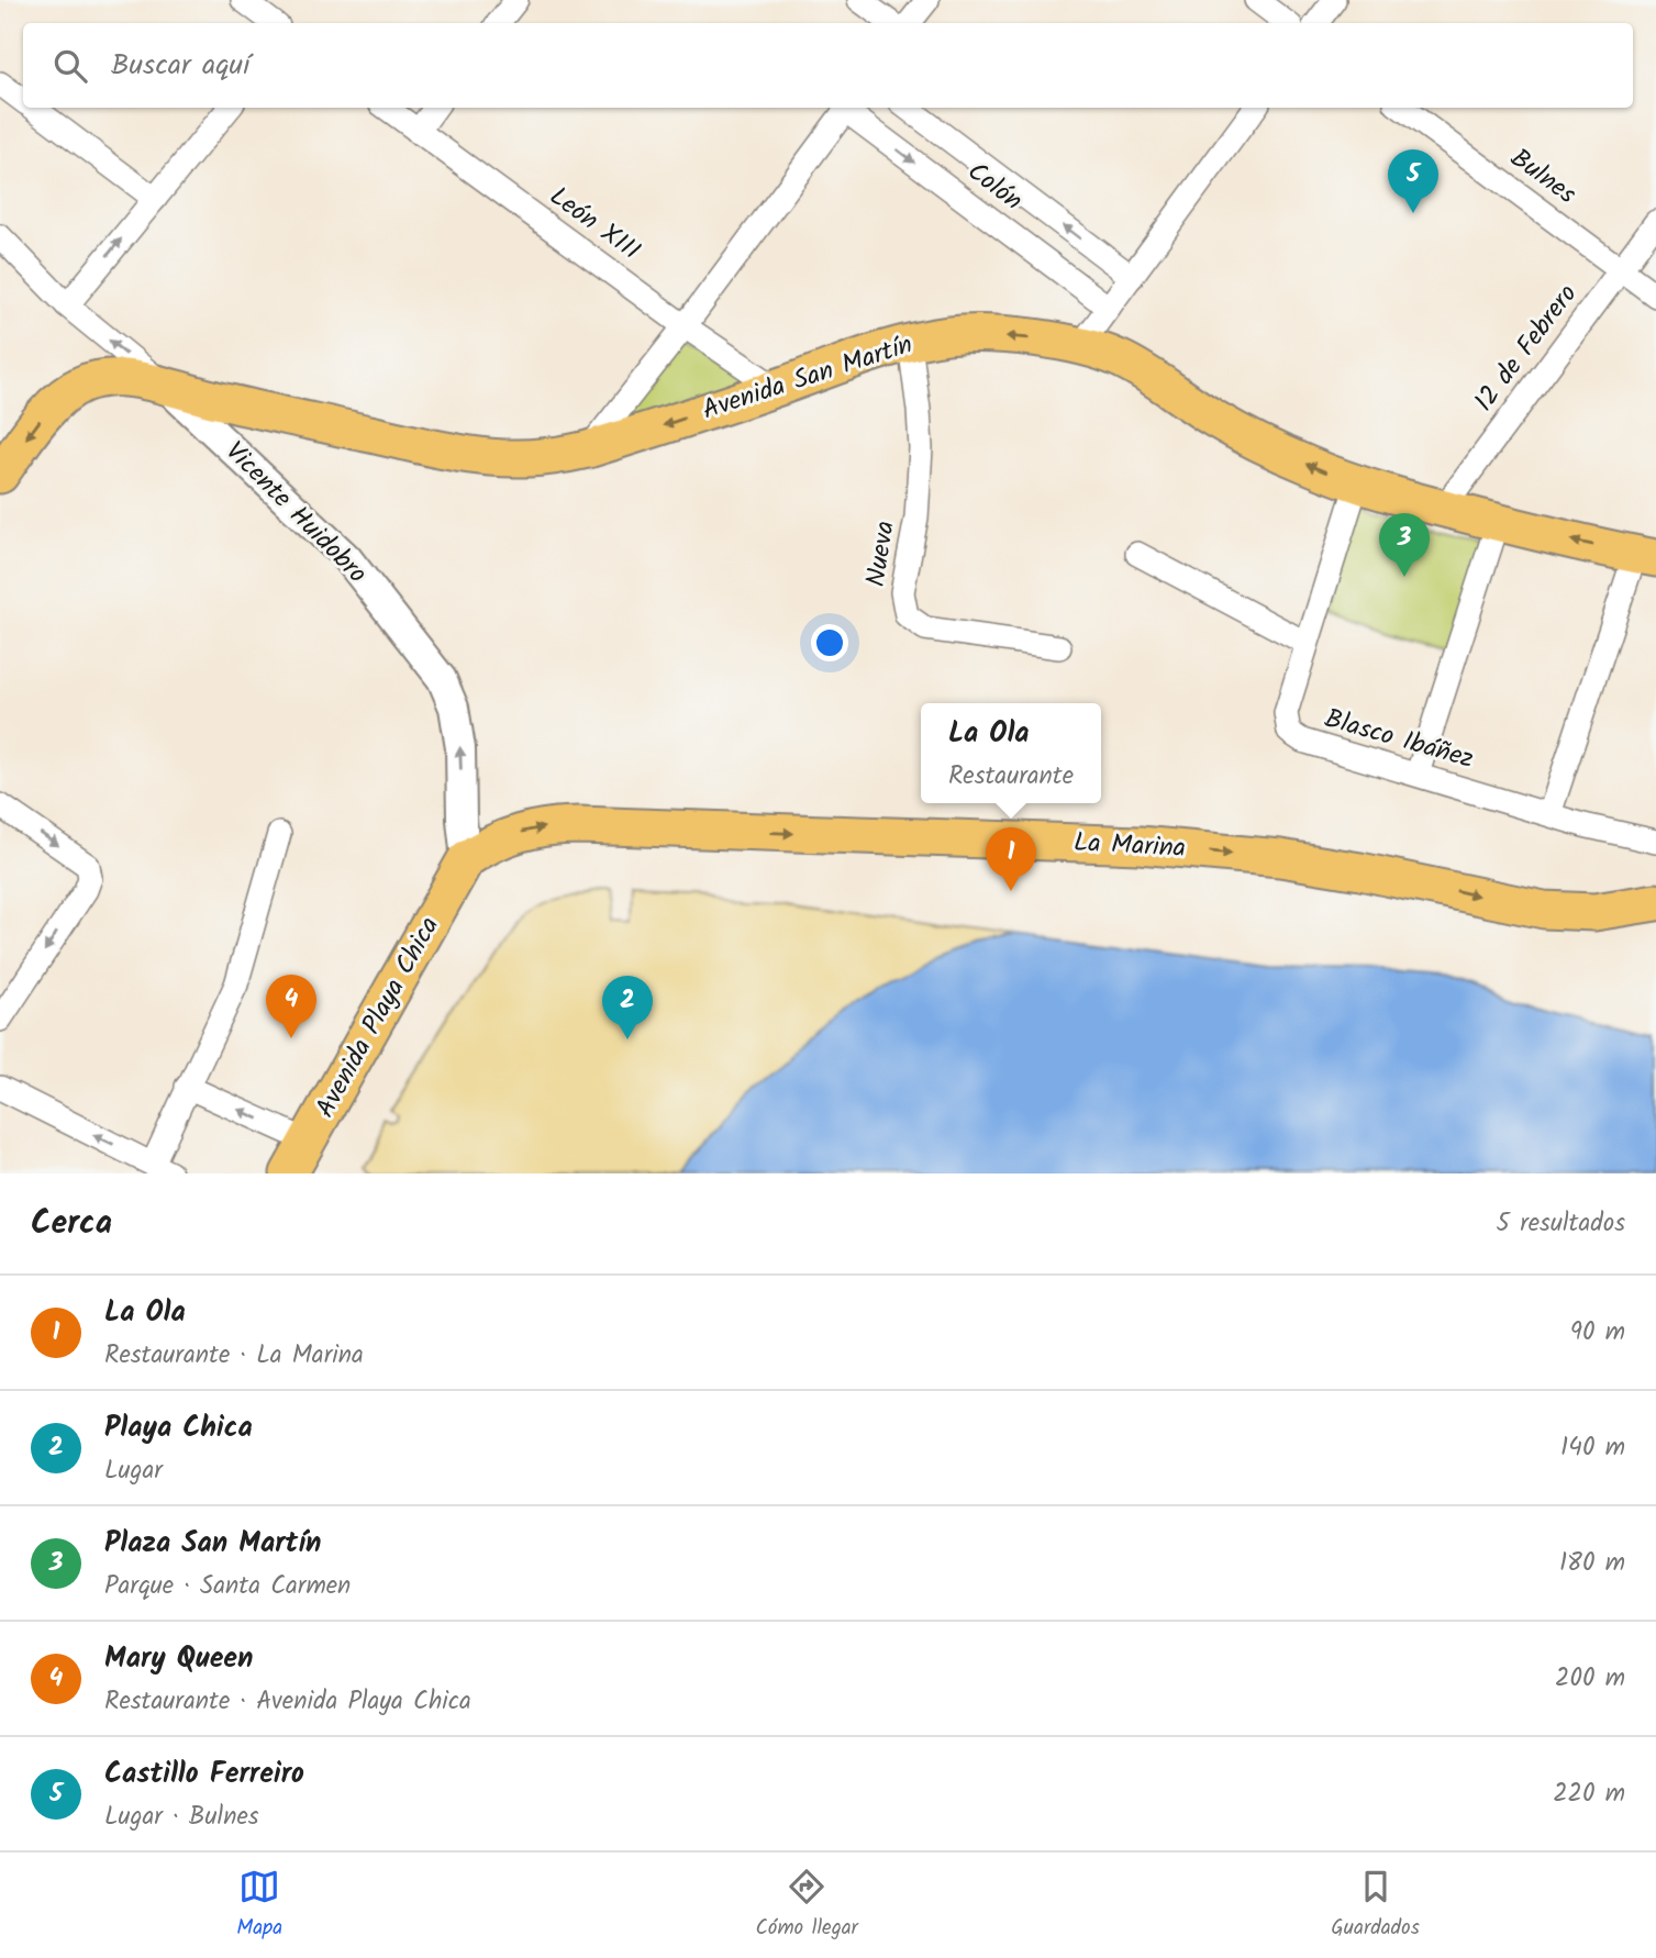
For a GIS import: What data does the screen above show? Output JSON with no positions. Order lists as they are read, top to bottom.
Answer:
{
  "streets": {
    "main road": ["Avenida San Martín", "La Marina", "Avenida Playa Chica"],
    "street": [
      "Bulnes",
      "Colón",
      "León XIII",
      "12 de Febrero",
      "Vicente Huidobro",
      "Nueva",
      "Blasco Ibáñez"
    ]
  },
  "crossings": [
    ["Bulnes", "12 de Febrero"],
    ["León XIII", "Avenida San Martín"],
    ["12 de Febrero", "Avenida San Martín"],
    ["Avenida San Martín", "Vicente Huidobro"],
    ["Avenida San Martín", "Nueva"],
    ["Avenida San Martín", "Blasco Ibáñez"],
    ["Vicente Huidobro", "La Marina"],
    ["Vicente Huidobro", "Avenida Playa Chica"],
    ["La Marina", "Avenida Playa Chica"]
  ],
  "one_way": ["Avenida San Martín", "Vicente Huidobro", "La Marina"],
  "page": {
    "search": "Buscar aquí",
    "pins": [
      "5",
      "3",
      "1",
      "4",
      "2"
    ],
    "popup": ["La Ola", "Restaurante"],
    "heading": ["Cerca", "5 resultados"],
    "list": [
      {
        "mark": "1",
        "name": "La Ola",
        "note": "Restaurante · La Marina",
        "value": "90 m"
      },
      {
        "mark": "2",
        "name": "Playa Chica",
        "note": "Lugar",
        "value": "140 m"
      },
      {
        "mark": "3",
        "name": "Plaza San Martín",
        "note": "Parque · Santa Carmen",
        "value": "180 m"
      },
      {
        "mark": "4",
        "name": "Mary Queen",
        "note": "Restaurante · Avenida Playa Chica",
        "value": "200 m"
      },
      {
        "mark": "5",
        "name": "Castillo Ferreiro",
        "note": "Lugar · Bulnes",
        "value": "220 m"
      }
    ],
    "nav": ["Mapa", "Cómo llegar", "Guardados"]
  }
}
